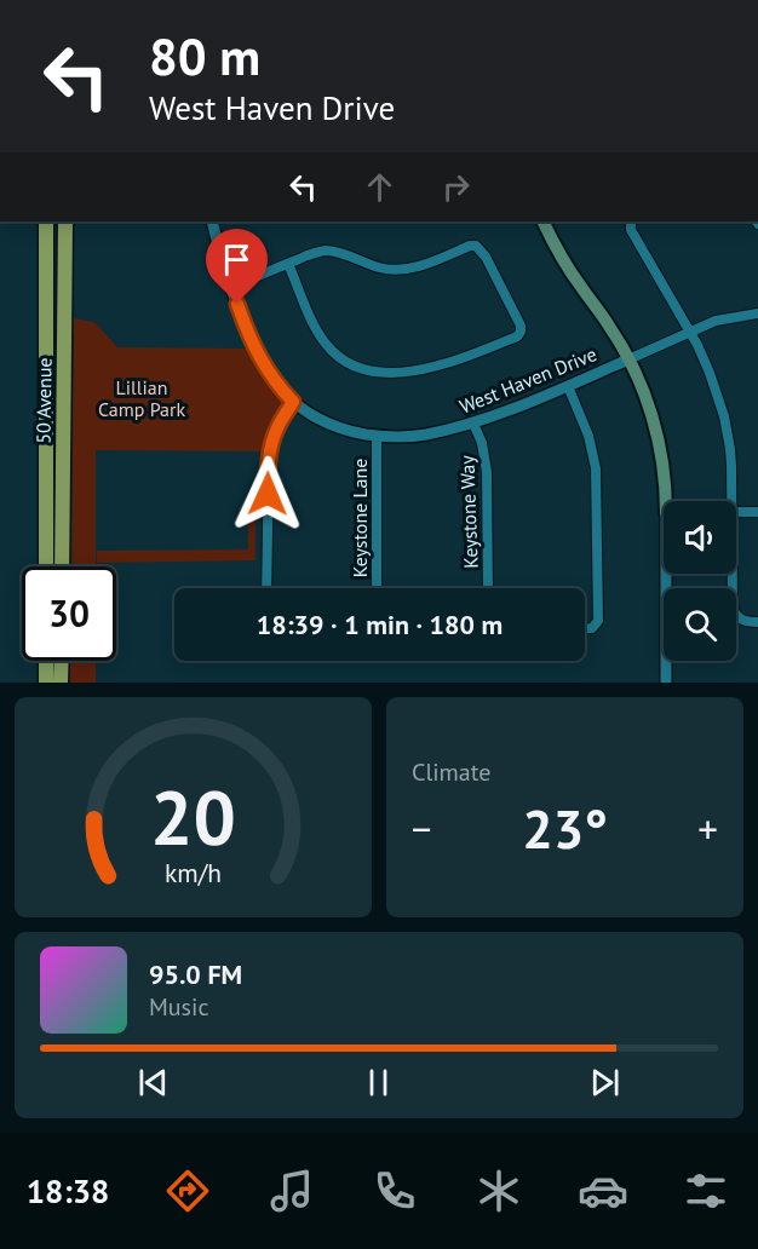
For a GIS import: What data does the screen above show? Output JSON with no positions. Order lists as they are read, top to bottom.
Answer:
{
  "streets": {
    "main road": ["50 Avenue"],
    "street": ["West Haven Drive", "Keystone Way", "Keystone Lane"]
  },
  "crossings": [
    ["West Haven Drive", "Keystone Way"],
    ["West Haven Drive", "Keystone Lane"]
  ],
  "parks": ["Lillian Camp Park"],
  "page": {
    "turn": ["80 m", "West Haven Drive"],
    "limit": "30",
    "trip": "18:39 · 1 min · 180 m",
    "tile": "Climate",
    "heat": ["−", "23°", "+"],
    "song": ["95.0 FM", "Music"],
    "tabs": "18:38",
    "gauge": ["20", "km/h"]
  }
}
